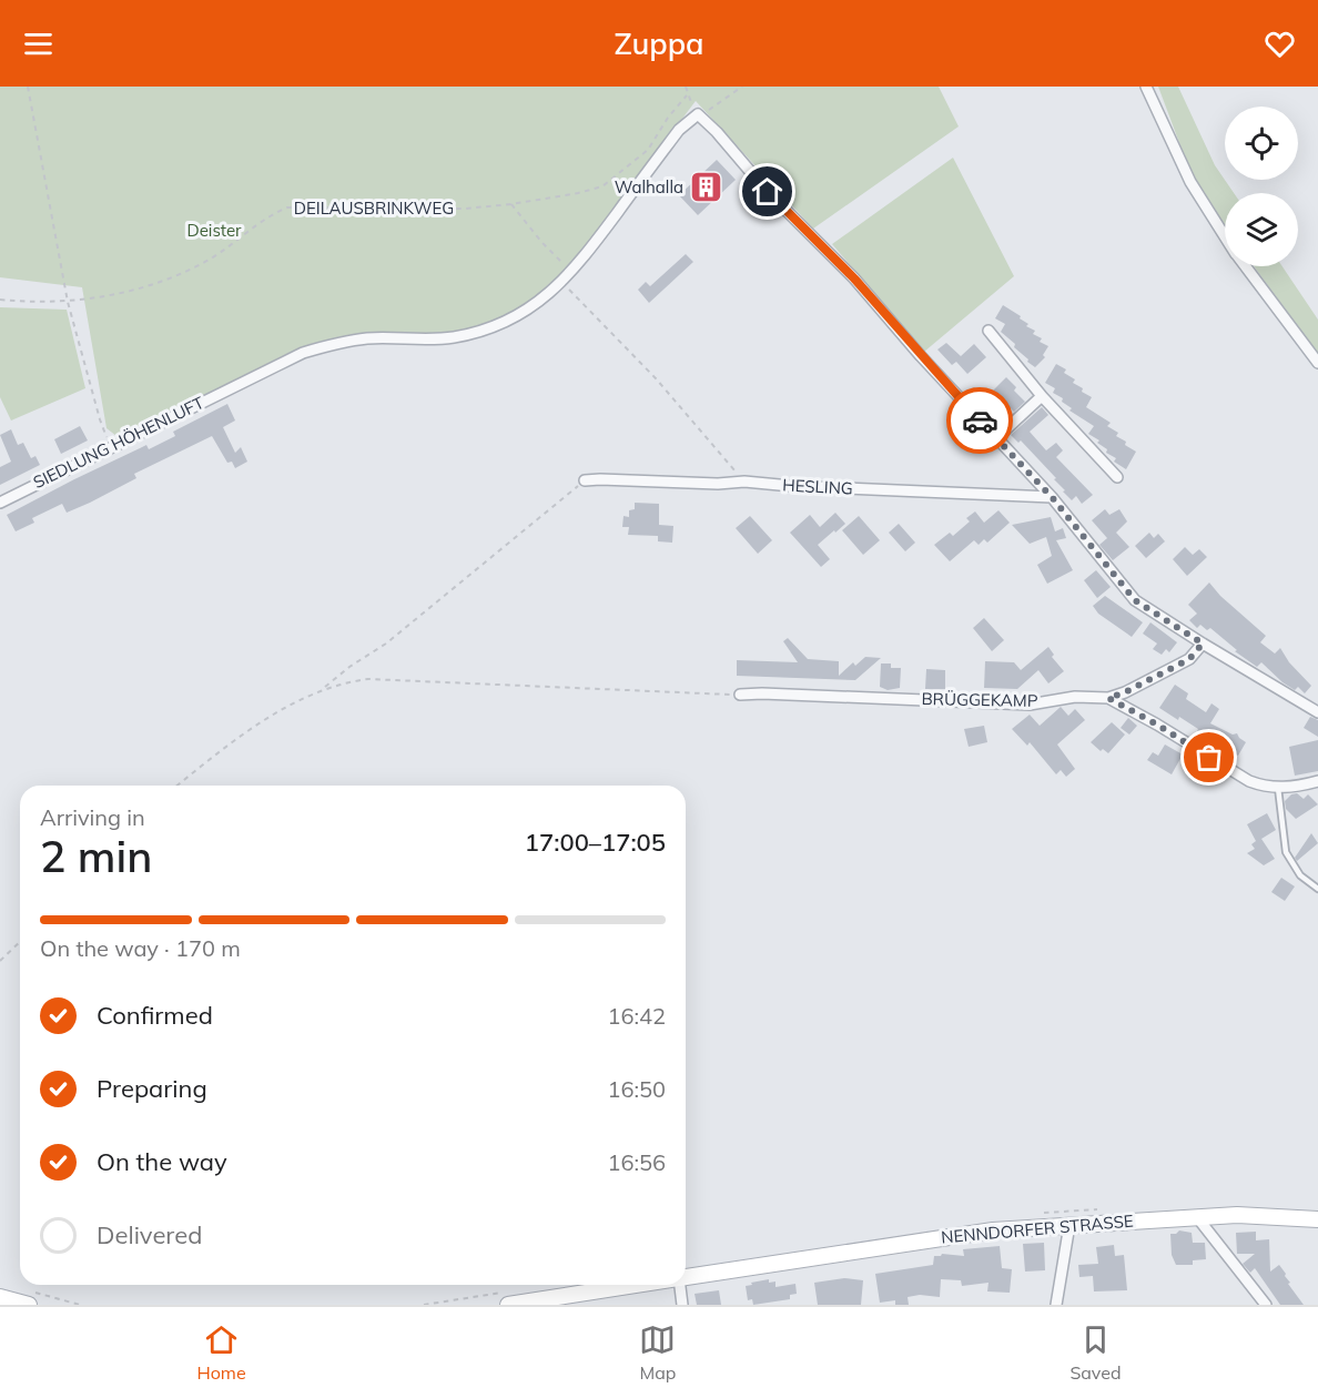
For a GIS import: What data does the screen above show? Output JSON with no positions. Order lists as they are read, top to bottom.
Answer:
{
  "streets": {
    "main road": ["NENNDORFER STRASSE"],
    "street": ["SIEDLUNG HÖHENLUFT", "HESLING", "BRÜGGEKAMP"],
    "path": ["DEILAUSBRINKWEG"]
  },
  "parks": ["Deister"],
  "places": {
    "building": ["Walhalla"]
  },
  "page": {
    "header": "Zuppa",
    "heading": ["2 min", "Arriving in", "17:00–17:05"],
    "bar": "On the way · 170 m",
    "list": [
      ["Confirmed", "16:42"],
      ["Preparing", "16:50"],
      ["On the way", "16:56"],
      "Delivered"
    ],
    "tabs": ["Home", "Map", "Saved"]
  }
}
